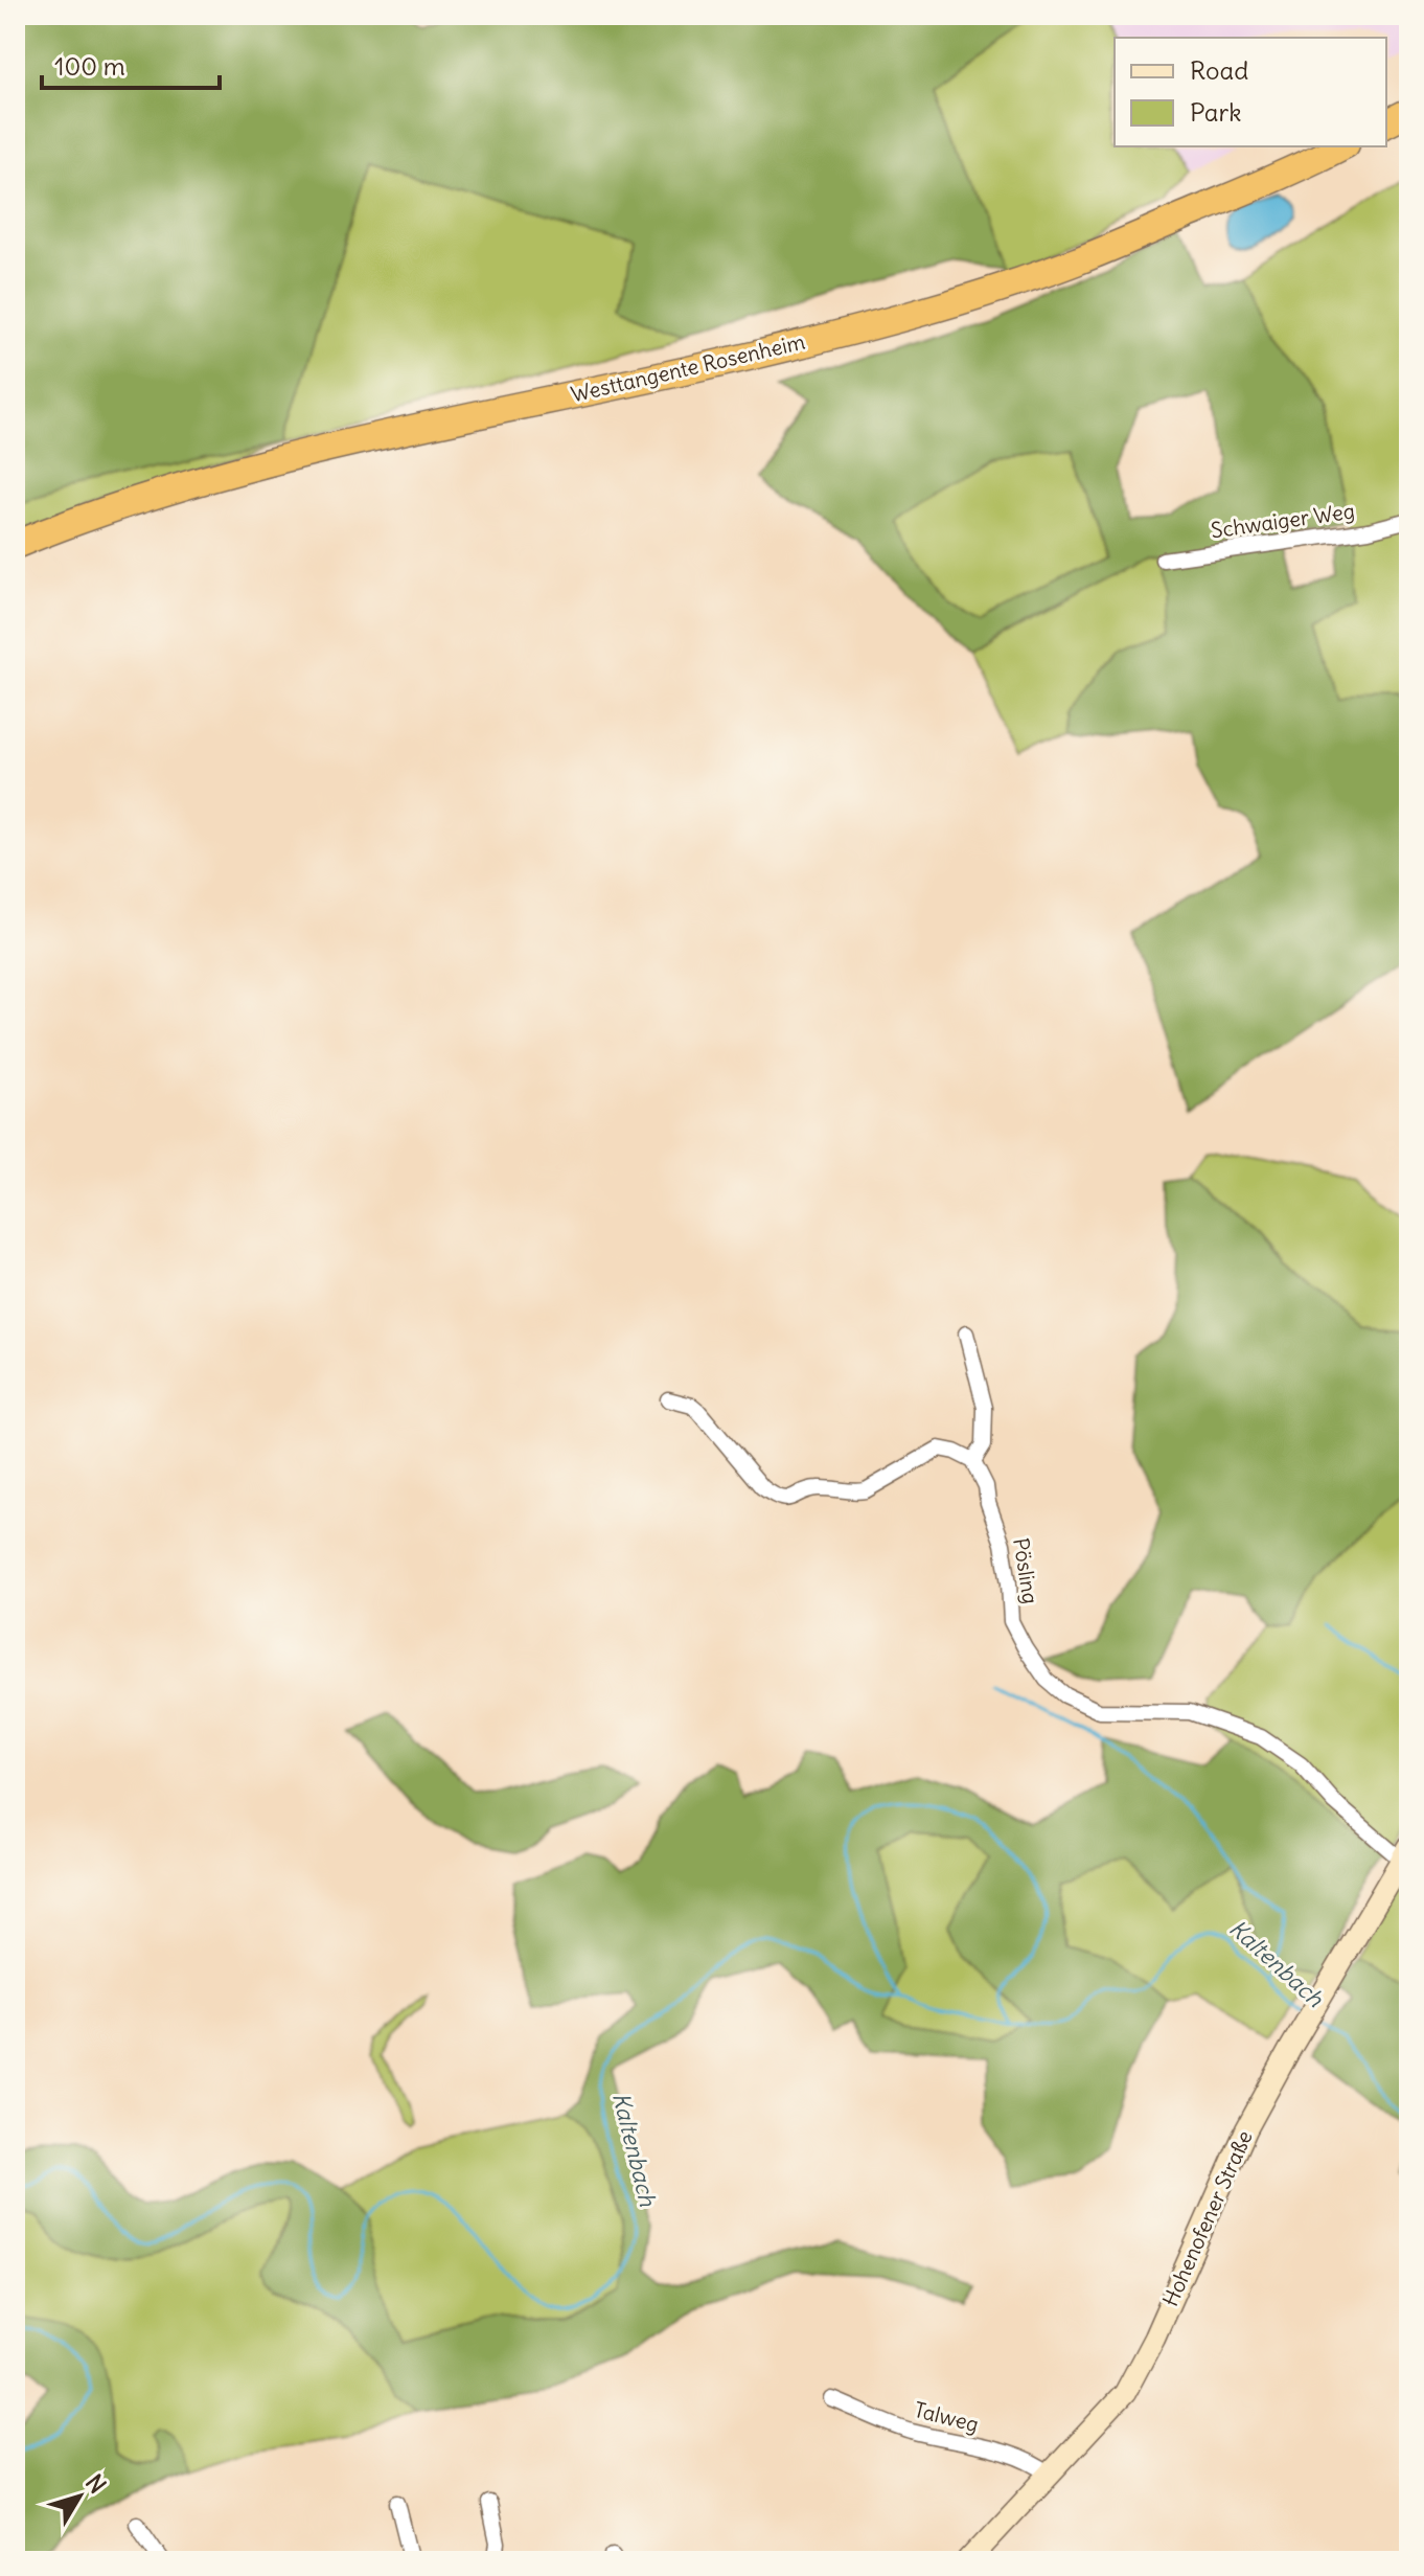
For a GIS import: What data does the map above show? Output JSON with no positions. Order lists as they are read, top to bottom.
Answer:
{
  "streets": {
    "highway": ["Westtangente Rosenheim"],
    "main road": ["Hohenofener Straße"],
    "street": ["Schwaiger Weg", "Pösling", "Talweg"]
  },
  "crossings": [
    ["Pösling", "Hohenofener Straße"],
    ["Hohenofener Straße", "Talweg"]
  ],
  "water": ["Kaltenbach"],
  "legend": ["Road", "Park"],
  "scale_bar": "100 m",
  "north": "top right"
}
